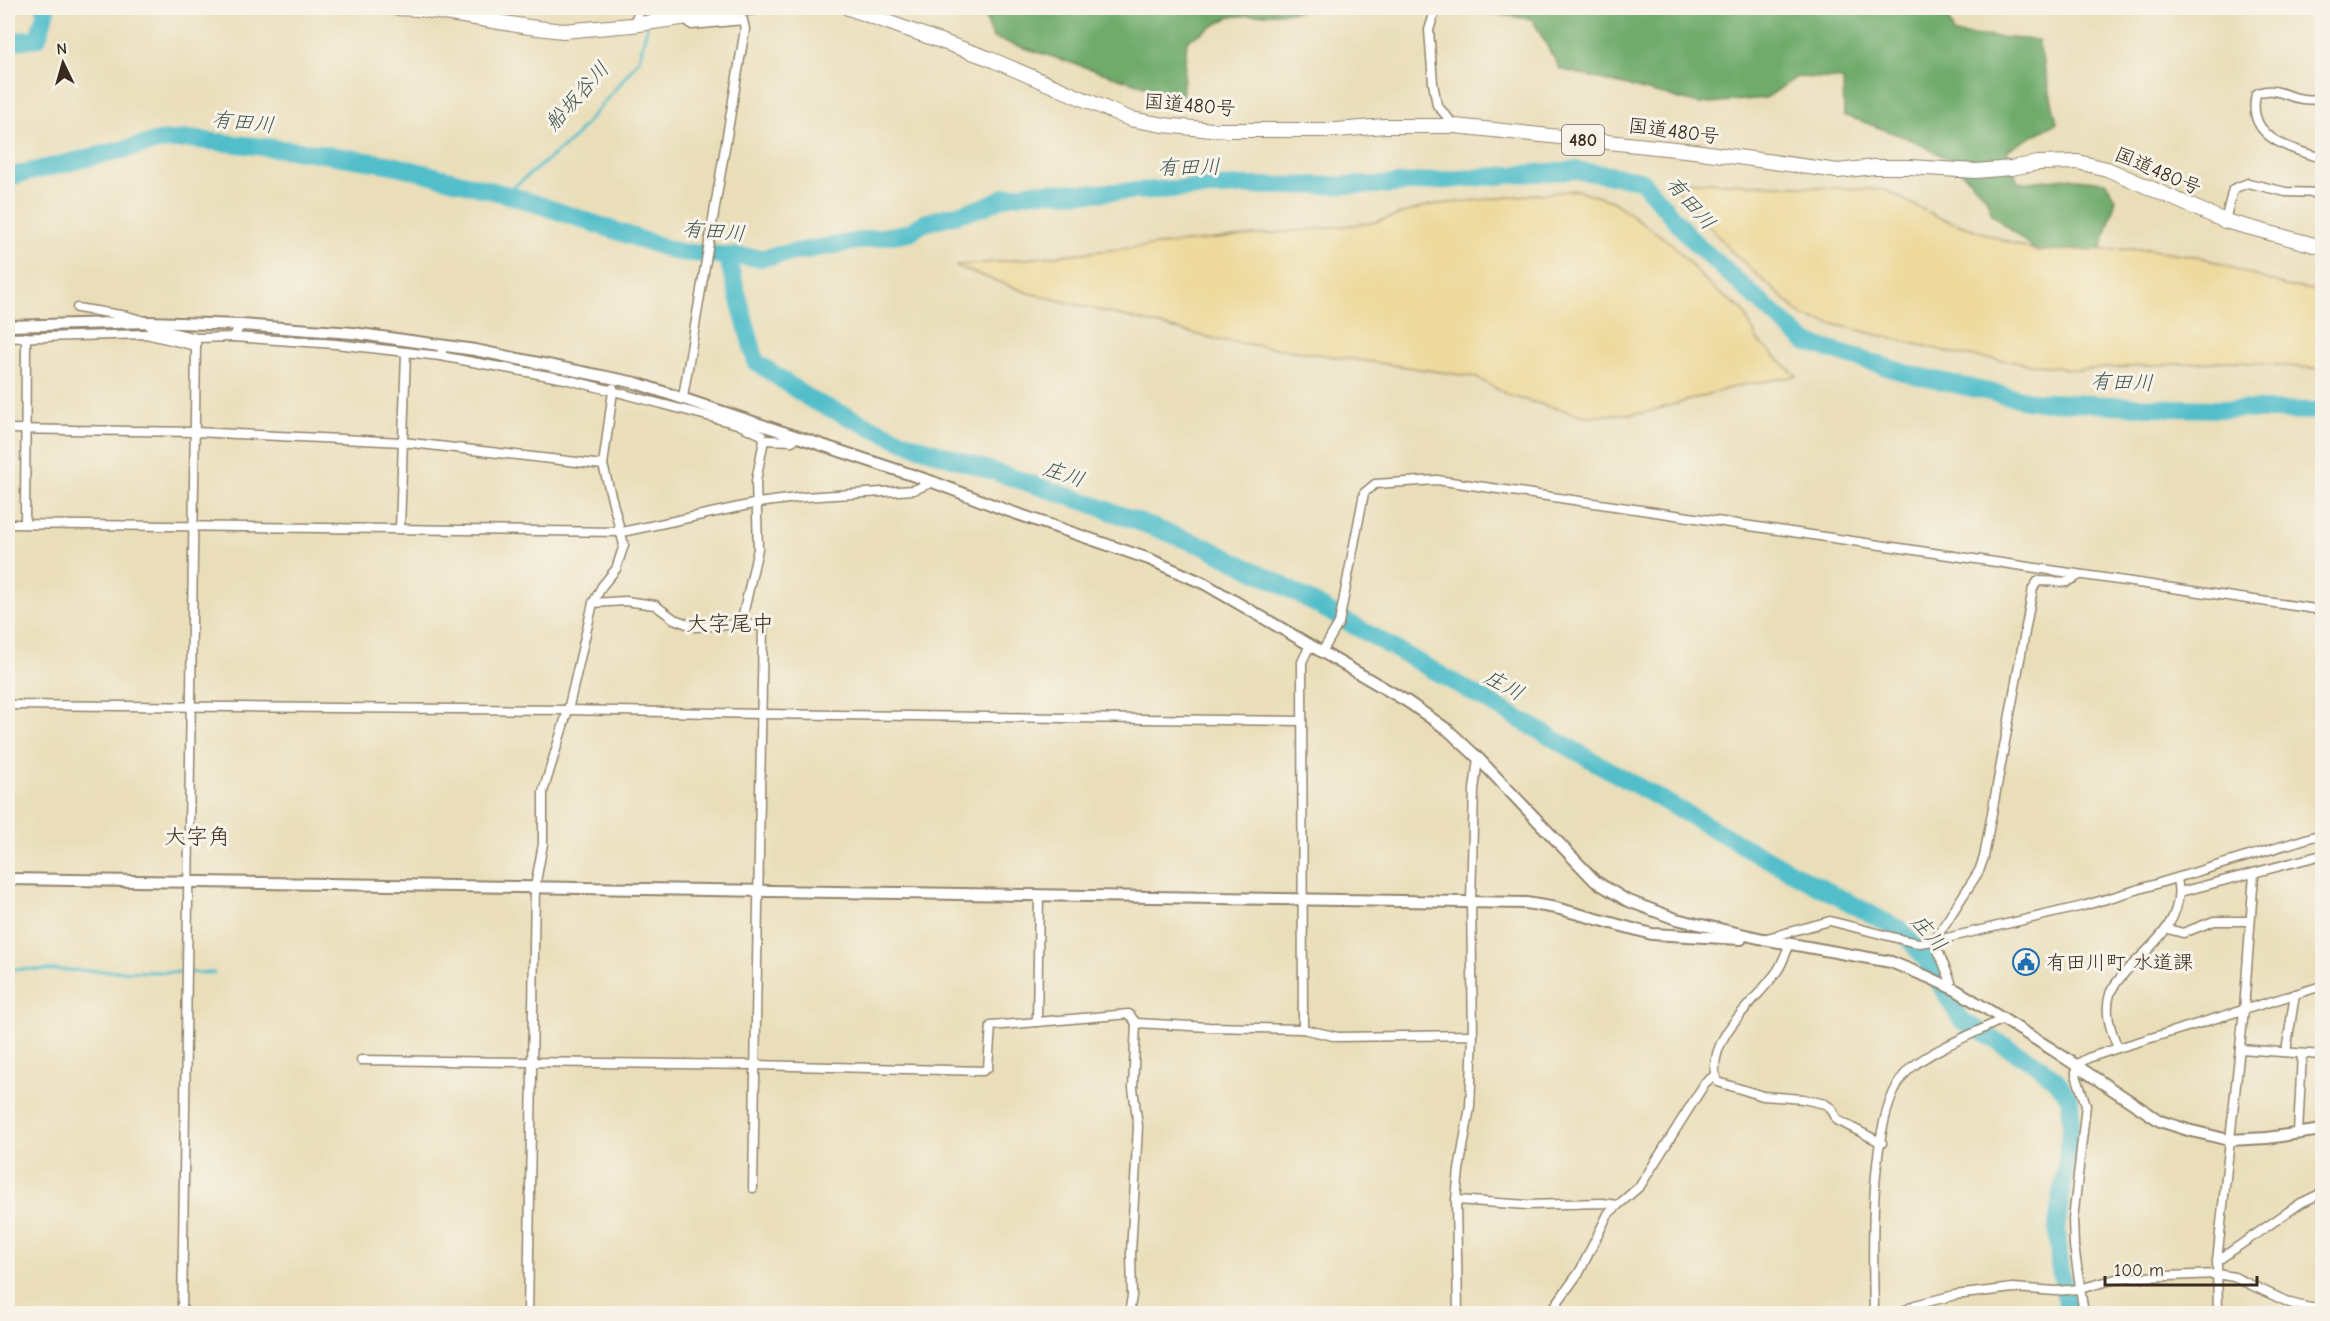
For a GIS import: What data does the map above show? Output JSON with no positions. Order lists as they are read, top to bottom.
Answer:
{
  "streets": {
    "highway": ["国道480号", "480"]
  },
  "districts": ["大字尾中", "大字角"],
  "water": ["船坂谷川", "有田川", "庄川"],
  "places": {
    "public building": ["有田川町 水道課"]
  },
  "scale_bar": "100 m",
  "north": "top"
}
